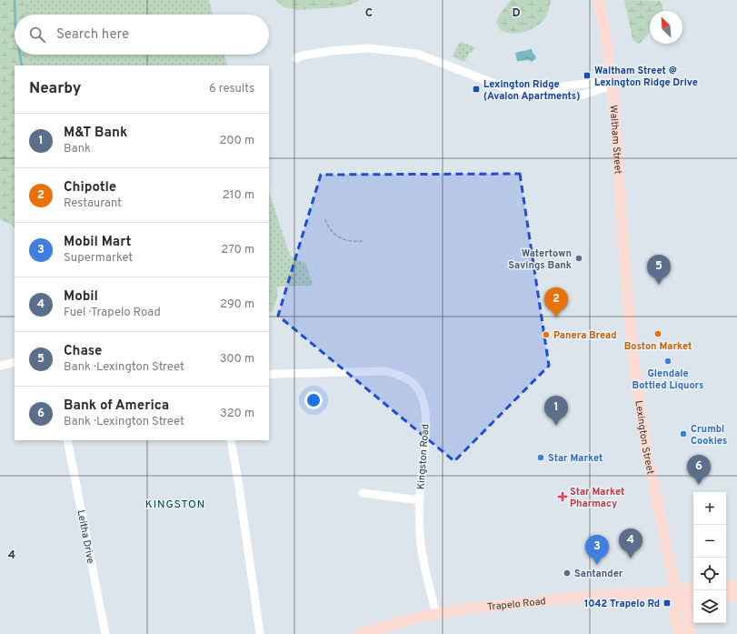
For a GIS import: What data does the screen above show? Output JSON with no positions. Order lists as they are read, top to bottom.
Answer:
{
  "streets": {
    "main road": ["Waltham Street", "Lexington Street", "Trapelo Road"],
    "street": ["Kingston Road", "Leitha Drive"]
  },
  "crossings": [
    ["Waltham Street", "Lexington Street"],
    ["Lexington Street", "Trapelo Road"],
    ["Kingston Road", "Trapelo Road"]
  ],
  "districts": ["KINGSTON"],
  "places": {
    "transit": ["Waltham Street @ Lexington Ridge Drive", "Lexington Ridge (Avalon Apartments)", "1042 Trapelo Rd"],
    "other": [
      "Watertown Savings Bank",
      "Boston Market",
      "Panera Bread",
      "Glendale Bottled Liquors",
      "Crumbl Cookies",
      "Star Market",
      "Santander"
    ],
    "health": ["Star Market Pharmacy"]
  },
  "north": "top left",
  "page": {
    "search": "Search here",
    "heading": ["Nearby", "6 results"],
    "list": [
      {
        "mark": "1",
        "name": "M&T Bank",
        "note": "Bank",
        "value": "200 m"
      },
      {
        "mark": "2",
        "name": "Chipotle",
        "note": "Restaurant",
        "value": "210 m"
      },
      {
        "mark": "3",
        "name": "Mobil Mart",
        "note": "Supermarket",
        "value": "270 m"
      },
      {
        "mark": "4",
        "name": "Mobil",
        "note": "Fuel · Trapelo Road",
        "value": "290 m"
      },
      {
        "mark": "5",
        "name": "Chase",
        "note": "Bank · Lexington Street",
        "value": "300 m"
      },
      {
        "mark": "6",
        "name": "Bank of America",
        "note": "Bank · Lexington Street",
        "value": "320 m"
      }
    ],
    "pins": [
      "5",
      "2",
      "1",
      "6",
      "4",
      "3"
    ],
    "map_buttons": ["+", "−"]
  },
  "grid": {
    "columns": ["C", "D"],
    "rows": ["4"]
  }
}
